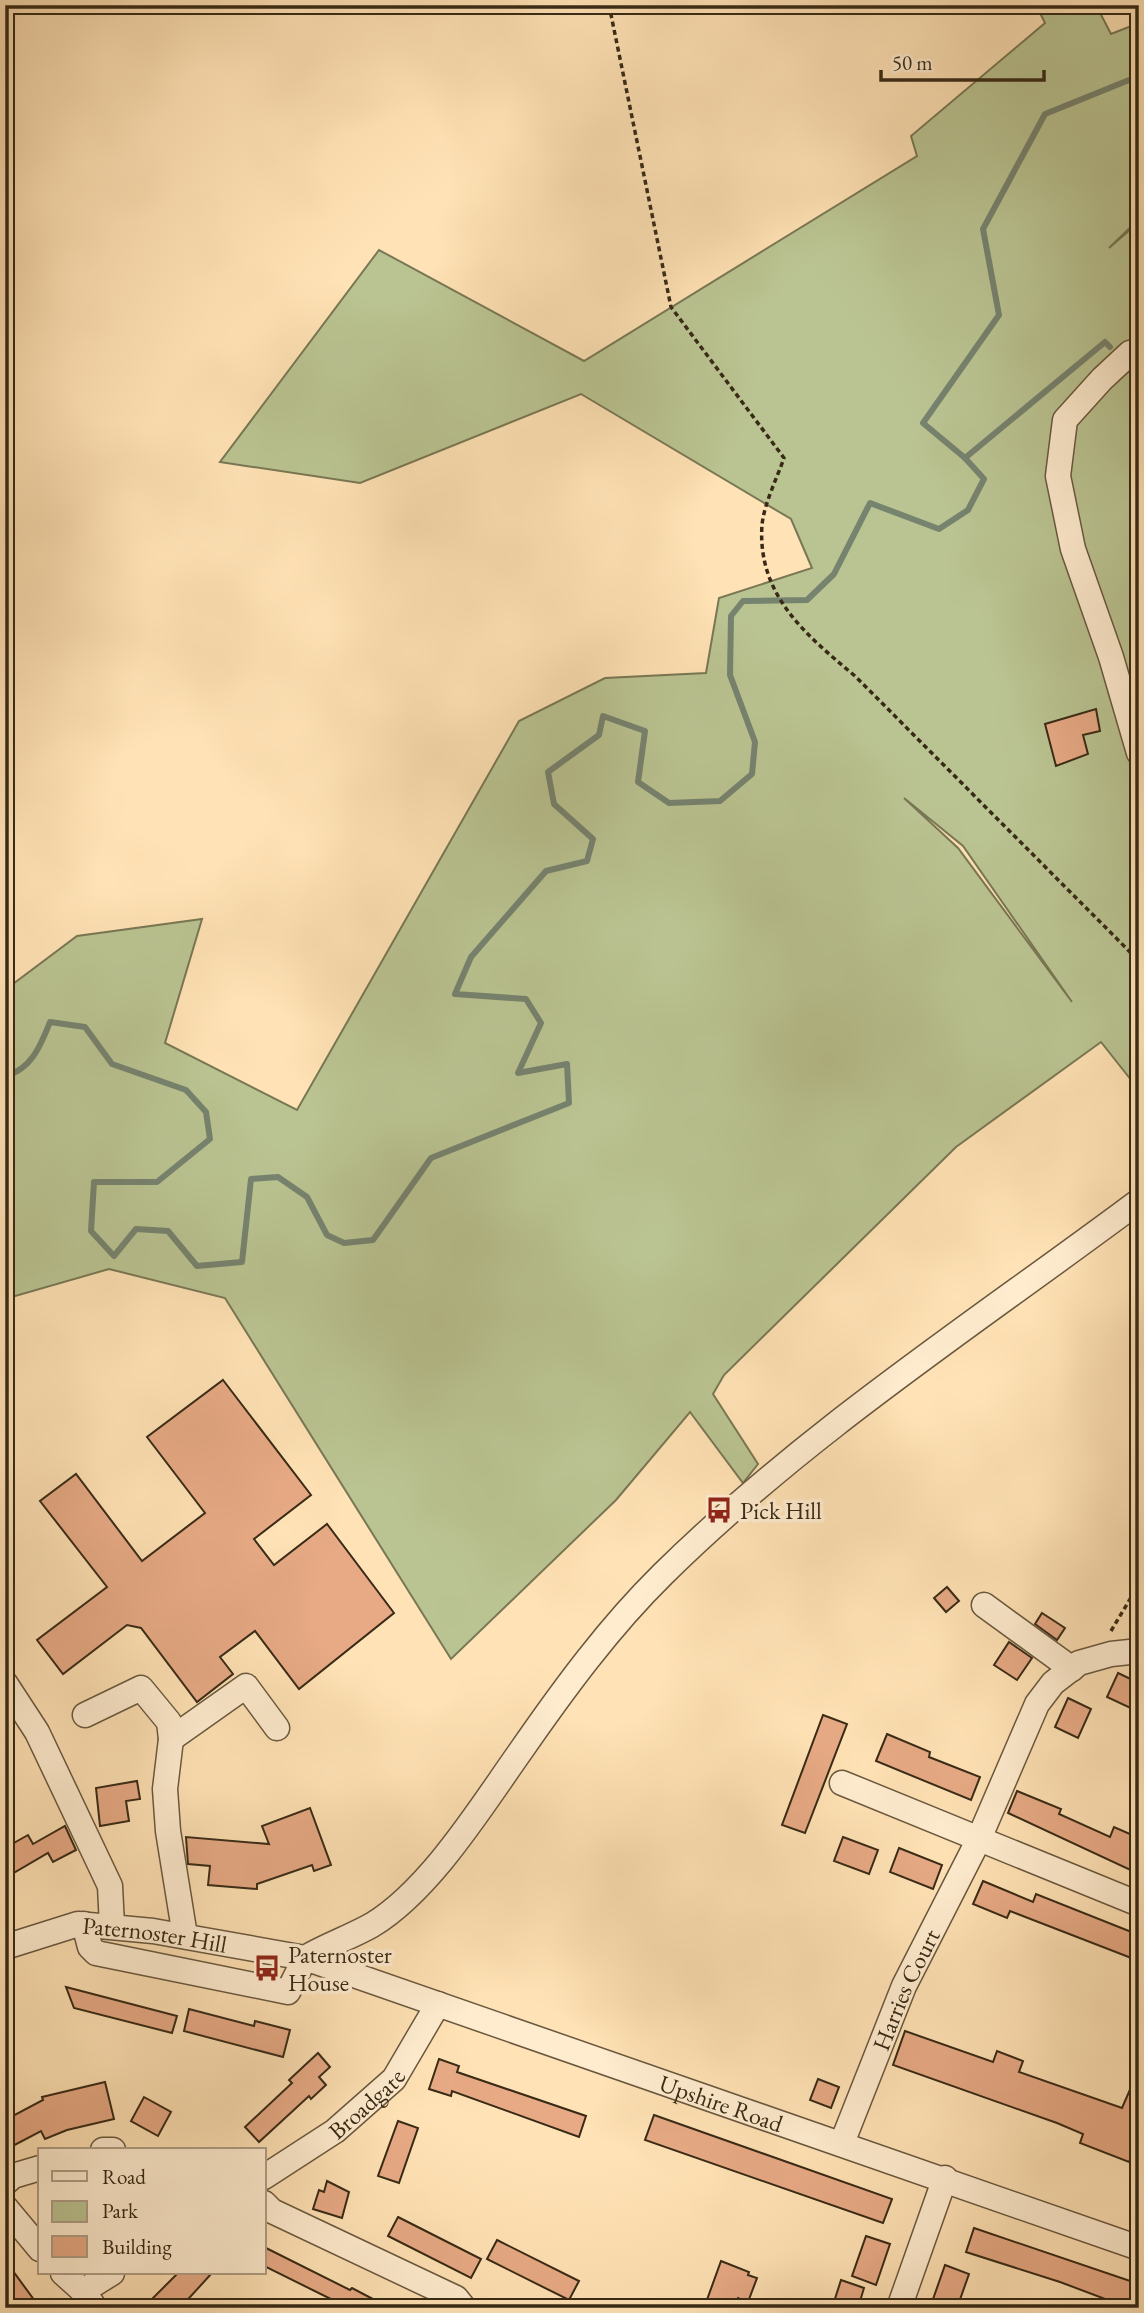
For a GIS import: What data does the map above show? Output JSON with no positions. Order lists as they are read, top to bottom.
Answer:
{
  "streets": {
    "street": [
      "Paternoster Hill",
      "Harries Court",
      "Broadgate",
      "Upshire Road"
    ]
  },
  "crossings": [
    ["Paternoster Hill", "Upshire Road"],
    ["Harries Court", "Upshire Road"],
    ["Broadgate", "Upshire Road"]
  ],
  "places": {
    "bus stop": ["Pick Hill", "Paternoster House"]
  },
  "legend": ["Road", "Park", "Building"],
  "scale_bar": "50 m"
}
